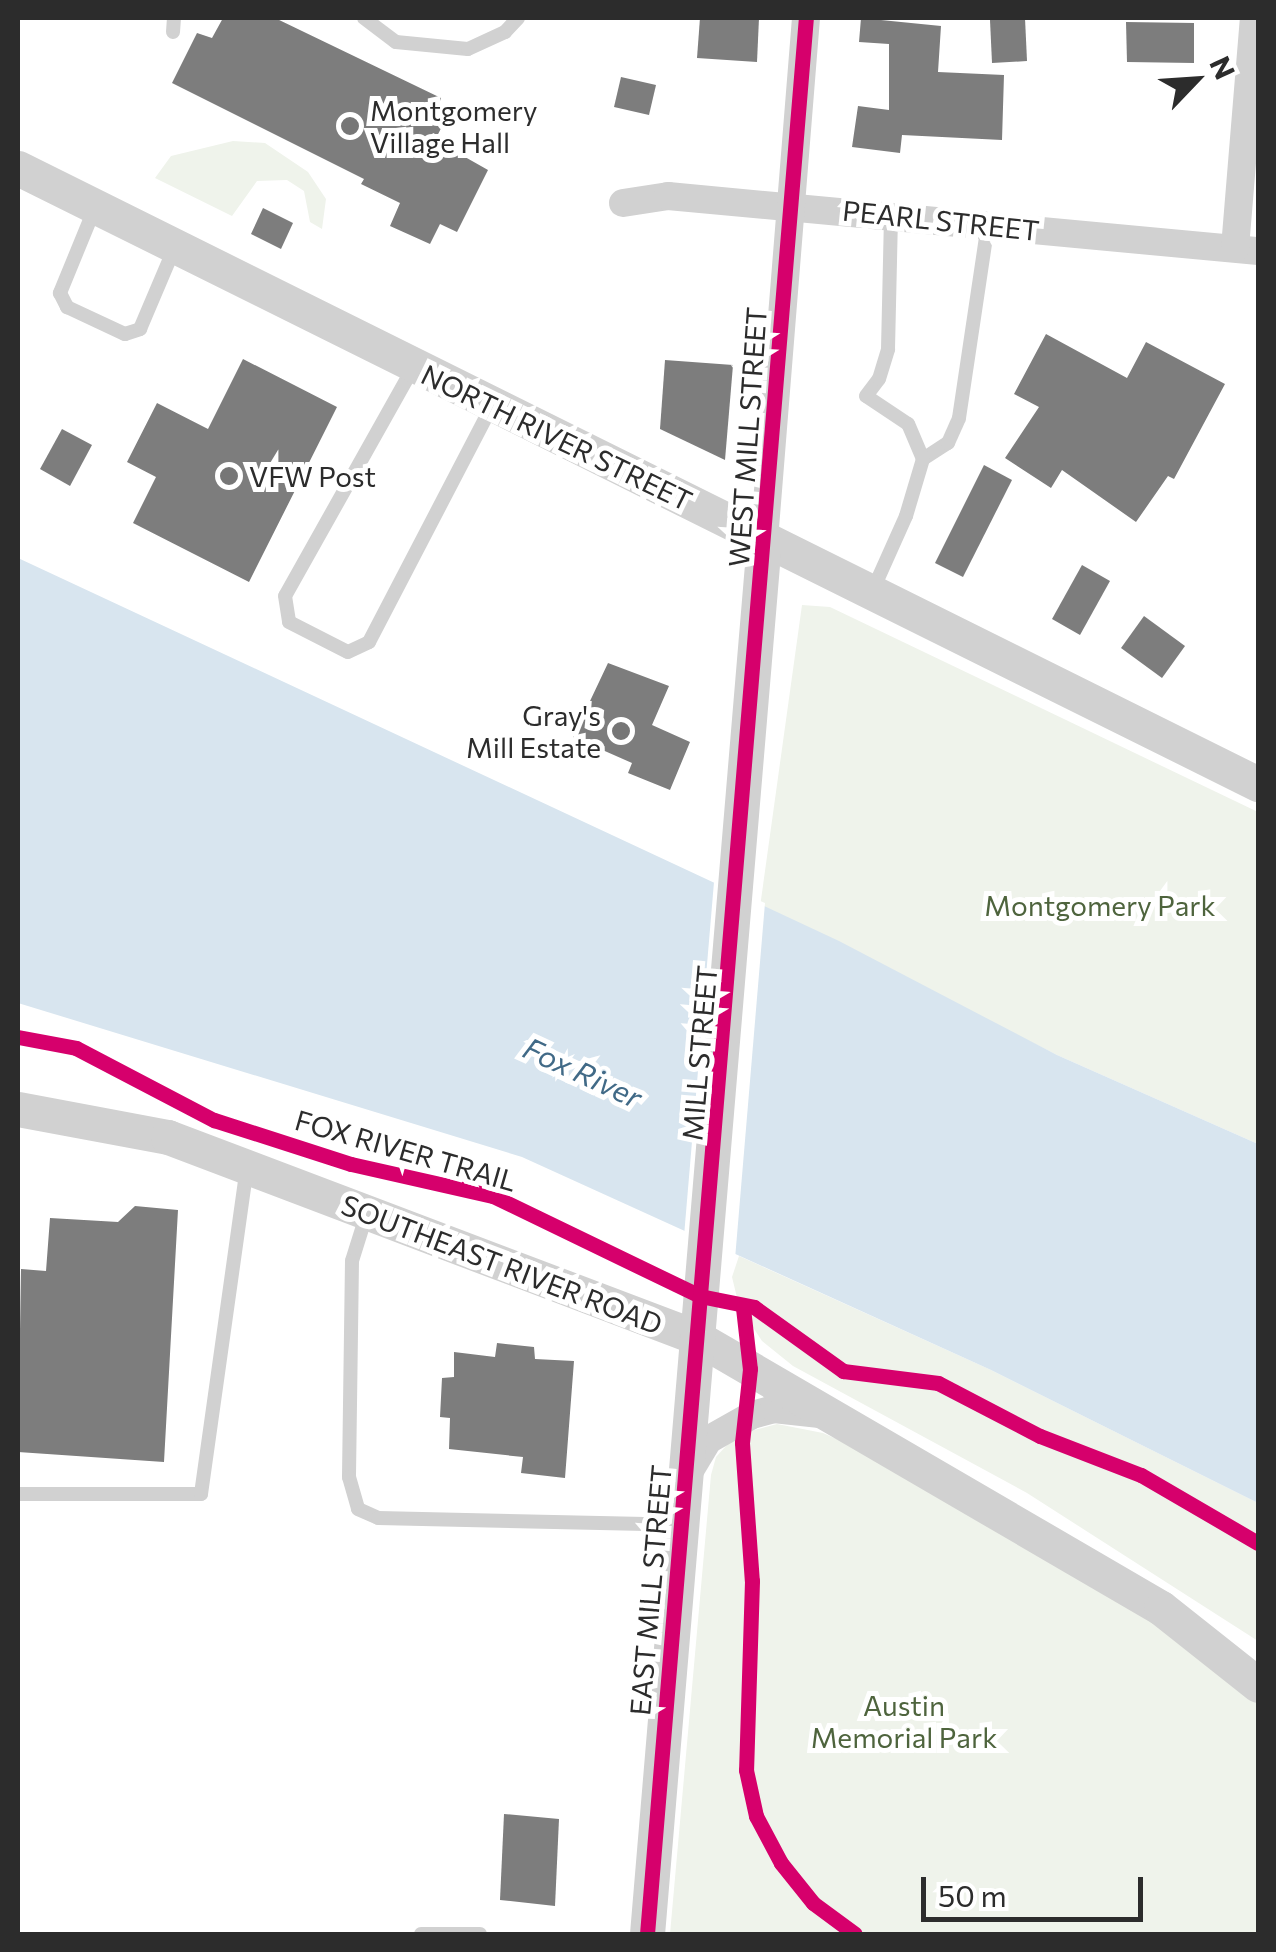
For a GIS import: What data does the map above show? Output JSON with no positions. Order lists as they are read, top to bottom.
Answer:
{
  "streets": {
    "street": [
      "PEARL STREET",
      "NORTH RIVER STREET",
      "WEST MILL STREET",
      "MILL STREET",
      "SOUTHEAST RIVER ROAD",
      "EAST MILL STREET"
    ],
    "cycle path": ["FOX RIVER TRAIL"]
  },
  "crossings": [
    ["PEARL STREET", "WEST MILL STREET"],
    ["NORTH RIVER STREET", "WEST MILL STREET"],
    ["WEST MILL STREET", "MILL STREET"],
    ["MILL STREET", "EAST MILL STREET"],
    ["SOUTHEAST RIVER ROAD", "EAST MILL STREET"]
  ],
  "water": ["Fox River"],
  "parks": ["Montgomery Park", "Austin Memorial Park"],
  "places": ["Montgomery Village Hall", "VFW Post", "Gray's Mill Estate"],
  "scale_bar": "50 m",
  "north": "top right"
}
